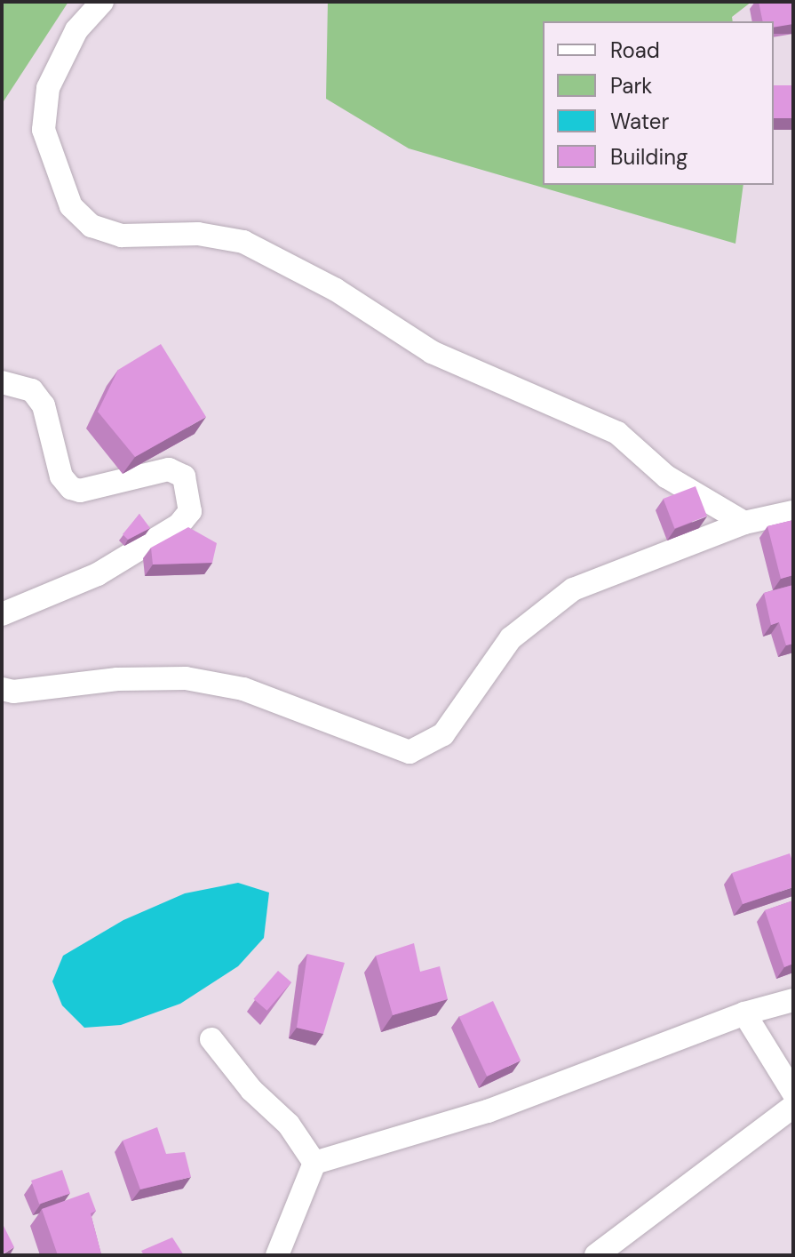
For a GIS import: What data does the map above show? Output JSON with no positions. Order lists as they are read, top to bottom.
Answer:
{
  "legend": [
    "Road",
    "Park",
    "Water",
    "Building"
  ]
}
